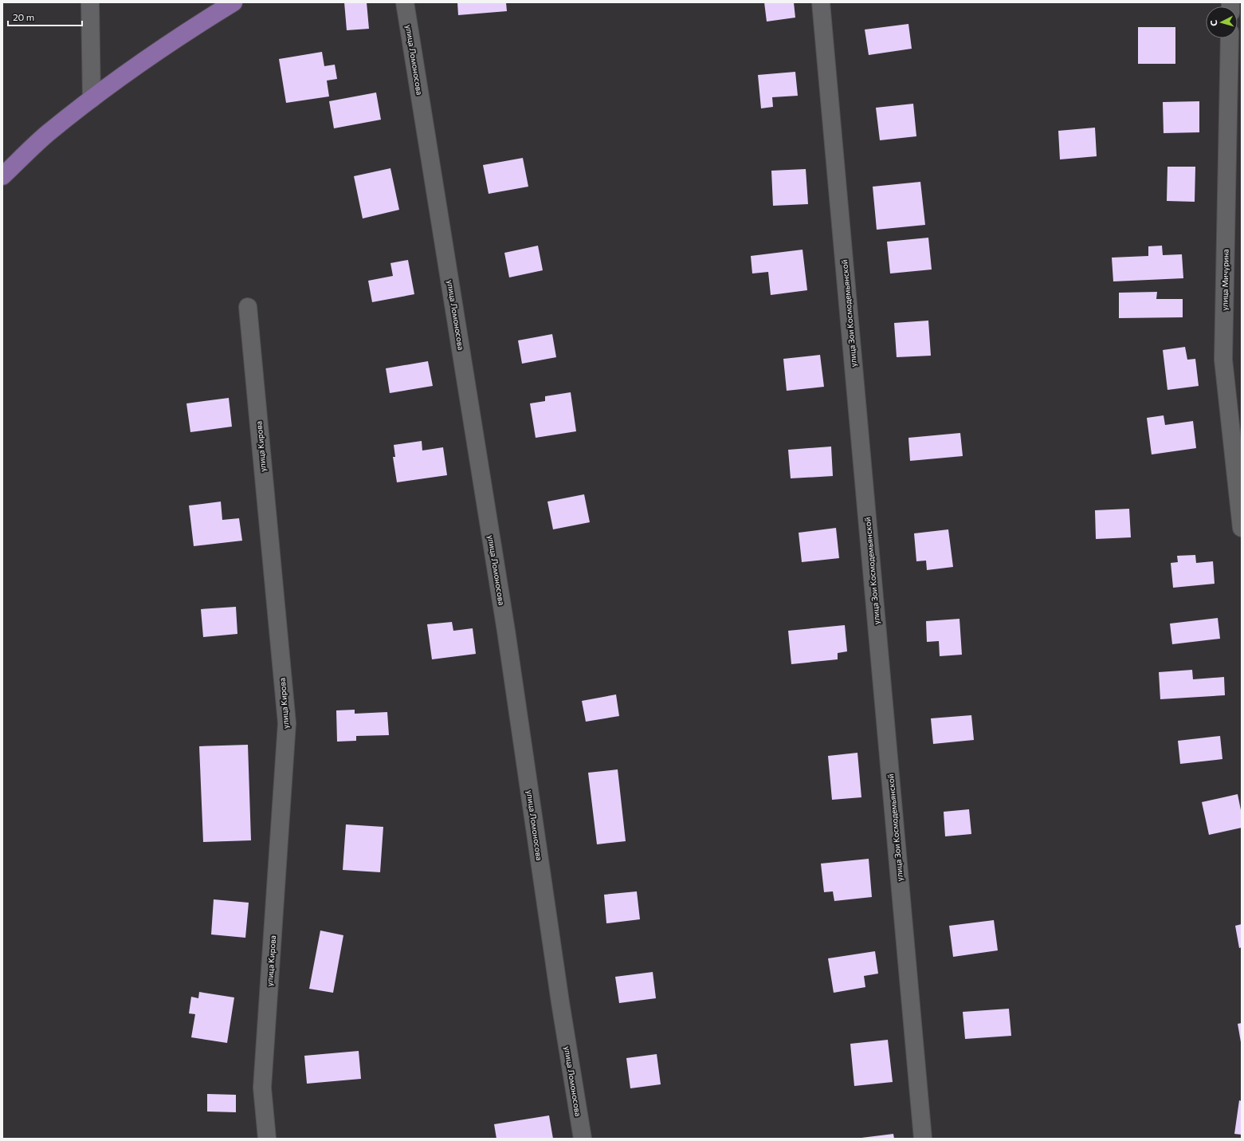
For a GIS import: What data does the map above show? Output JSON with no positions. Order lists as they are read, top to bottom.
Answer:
{
  "streets": {
    "street": [
      "улица Ломоносова",
      "улица Мичурина",
      "улица Зои Космодемьянской",
      "улица Кирова"
    ]
  },
  "scale_bar": "20 m",
  "north": "left"
}
